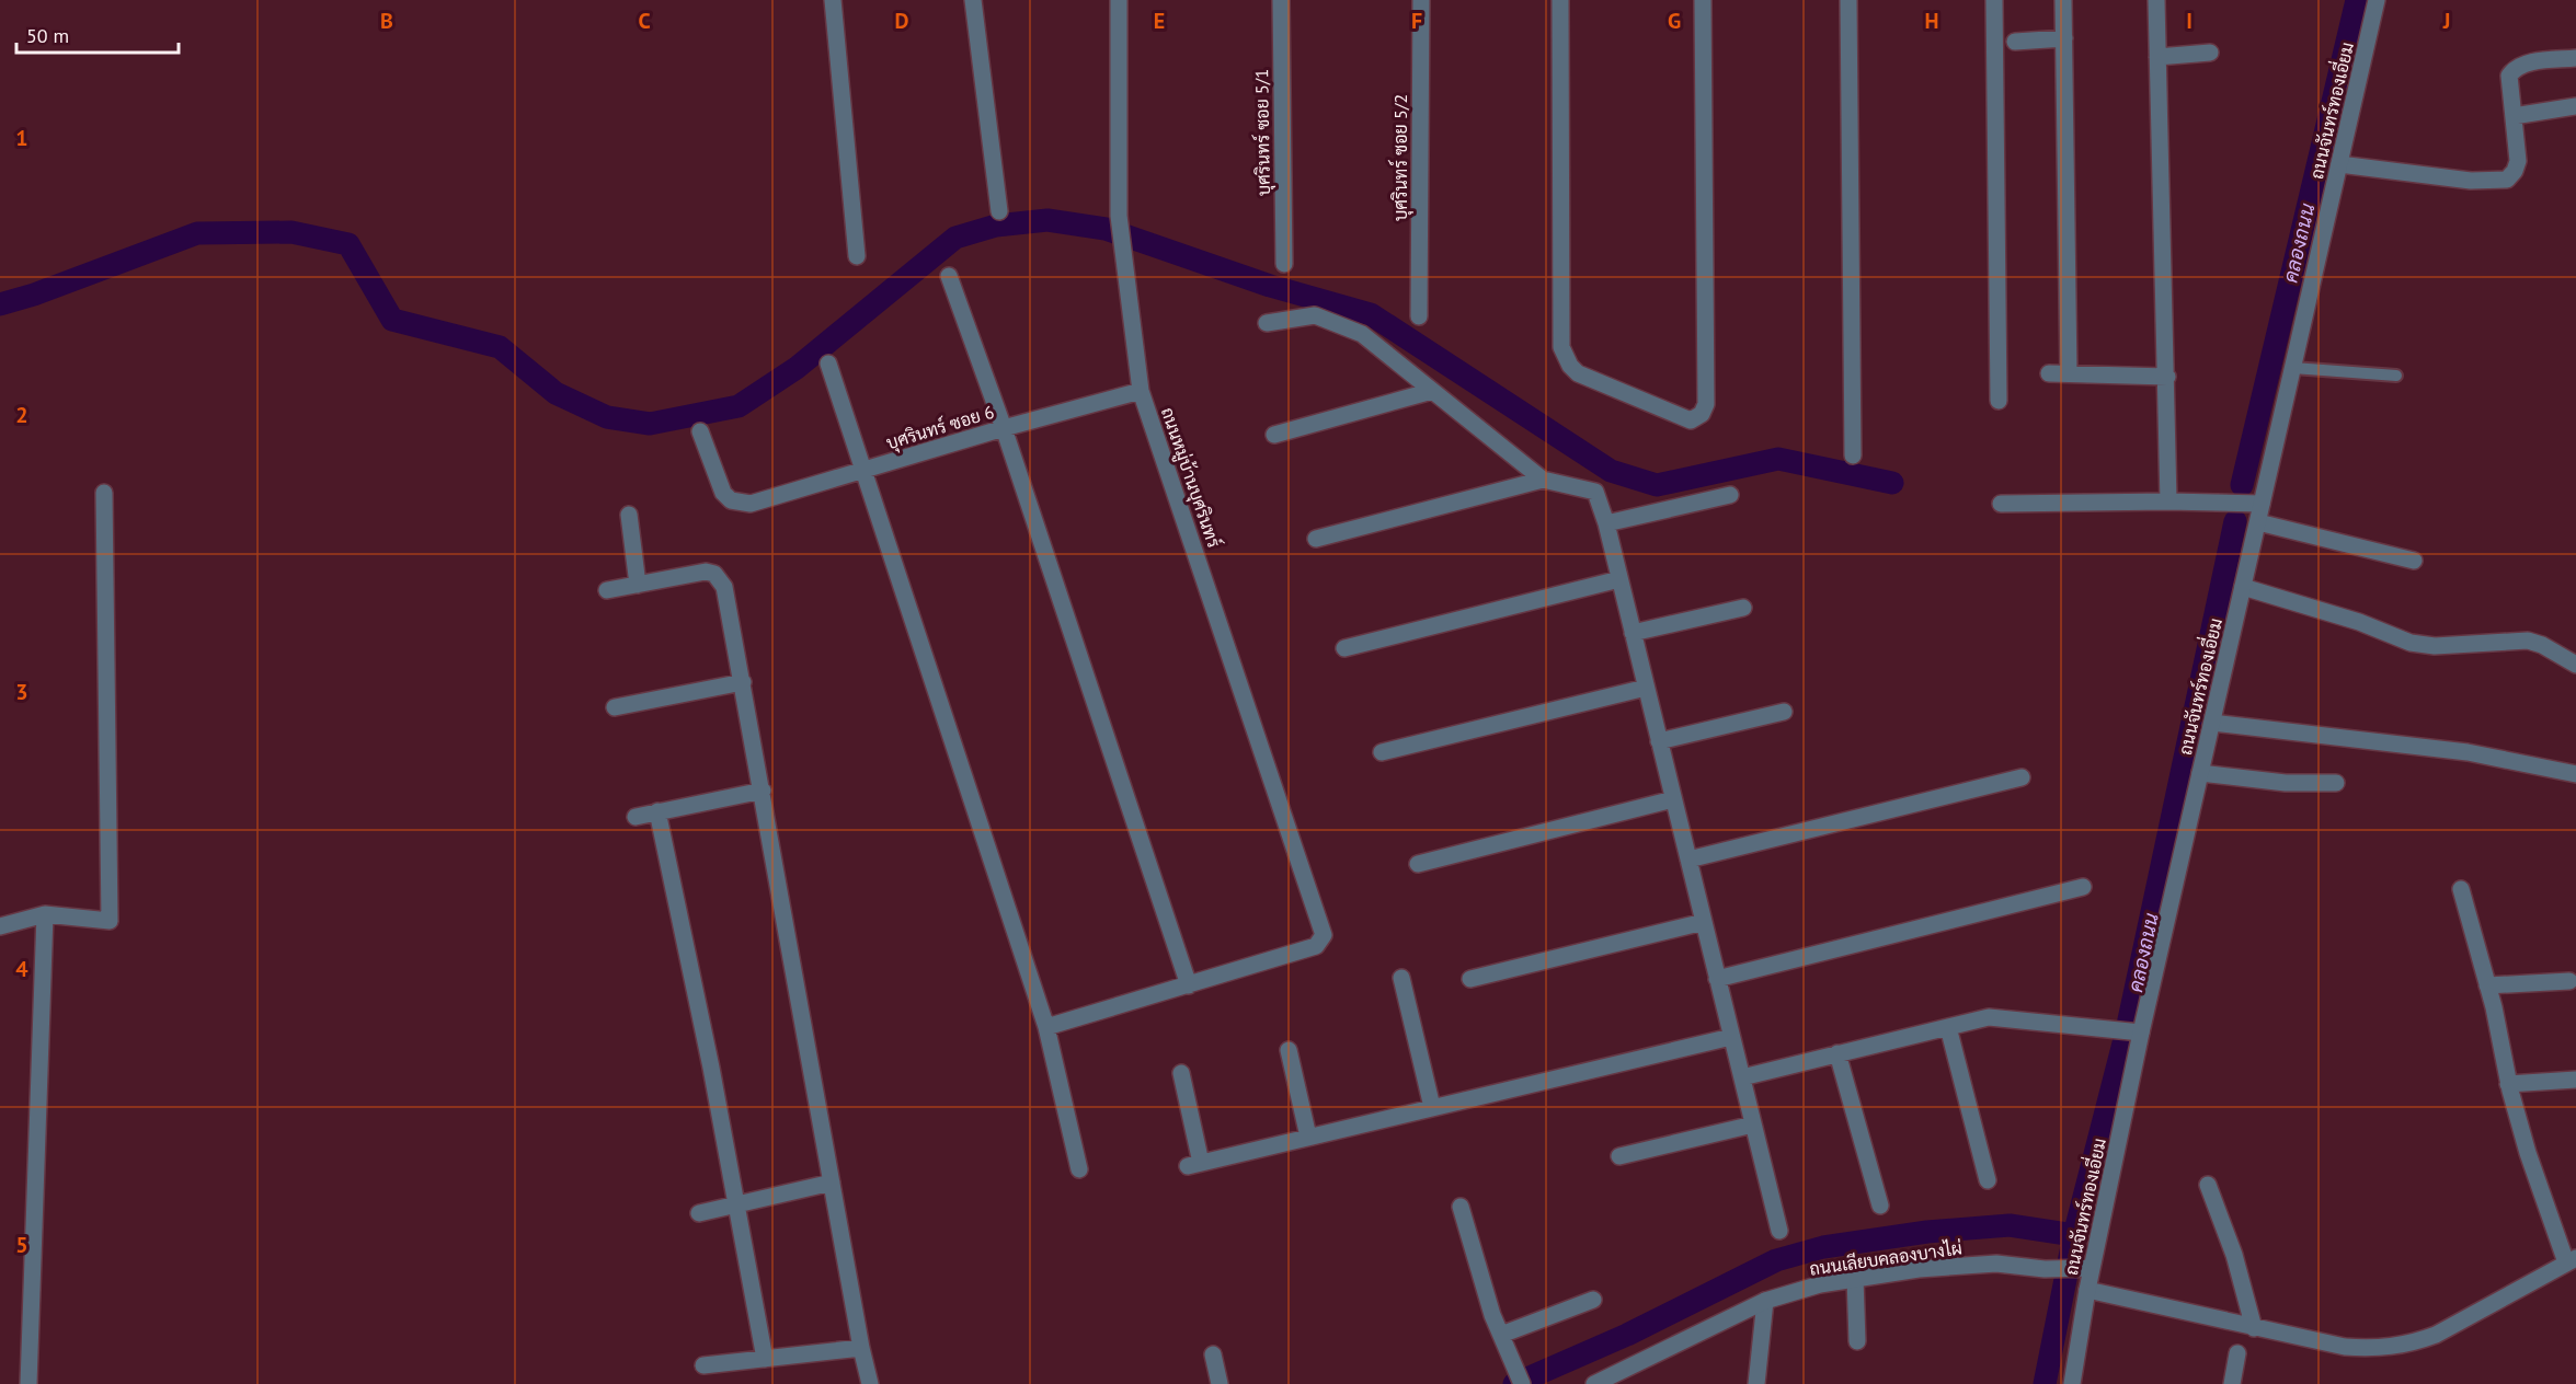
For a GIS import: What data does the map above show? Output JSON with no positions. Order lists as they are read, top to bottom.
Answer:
{
  "streets": {
    "street": [
      "ถนนจันทร์ทองเอี่ยม",
      "บุศรินทร์ ซอย 5/1",
      "บุศรินทร์ ซอย 5/2",
      "บุศรินทร์ ซอย 6",
      "ถนนหมู่บ้านบุศรินทร์",
      "ถนนเลียบคลองบางไผ่"
    ]
  },
  "crossings": [
    ["ถนนจันทร์ทองเอี่ยม", "ถนนเลียบคลองบางไผ่"],
    ["บุศรินทร์ ซอย 6", "ถนนหมู่บ้านบุศรินทร์"]
  ],
  "water": ["คลองถนน"],
  "scale_bar": "50 m",
  "grid": {
    "columns": [
      "B",
      "C",
      "D",
      "E",
      "F",
      "G",
      "H",
      "I",
      "J"
    ],
    "rows": [
      "1",
      "2",
      "3",
      "4",
      "5"
    ]
  }
}
